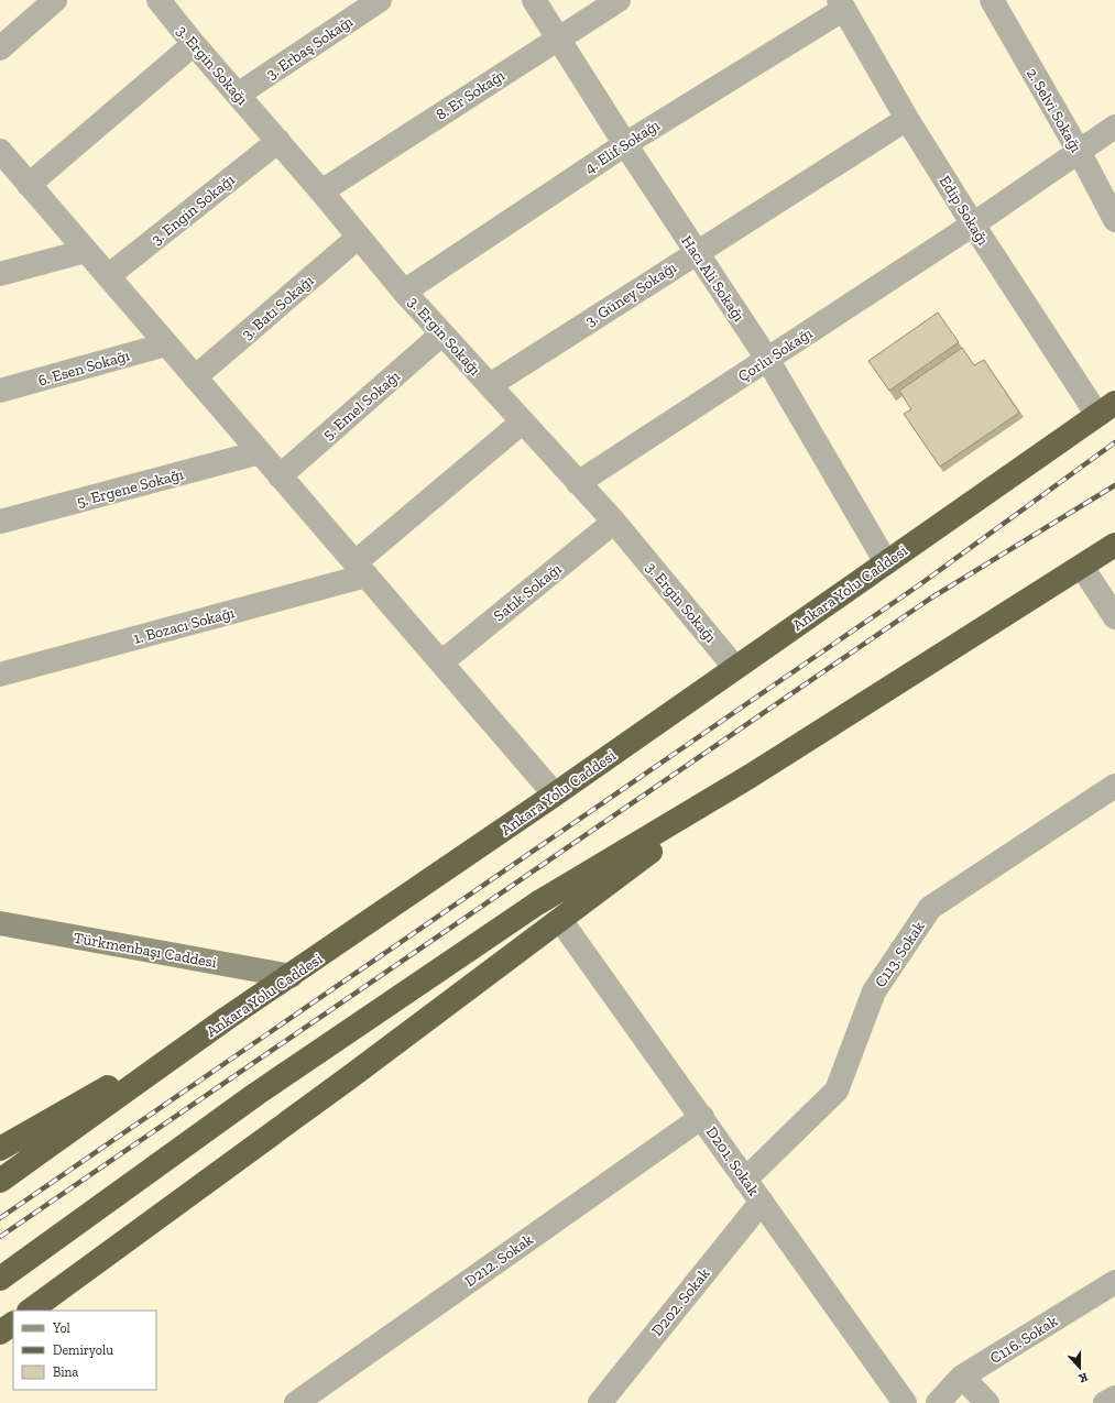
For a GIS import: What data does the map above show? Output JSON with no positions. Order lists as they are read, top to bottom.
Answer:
{
  "streets": {
    "highway": ["Ankara Yolu Caddesi"],
    "main road": ["Türkmenbaşı Caddesi"],
    "street": [
      "3. Erbaş Sokağı",
      "3. Ergin Sokağı",
      "8. Er Sokağı",
      "2. Selvi Sokağı",
      "4. Elif Sokağı",
      "3. Engin Sokağı",
      "Edip Sokağı",
      "Hacı Ali Sokağı",
      "3. Güney Sokağı",
      "3. Batı Sokağı",
      "Çorlu Sokağı",
      "6. Esen Sokağı",
      "5. Emel Sokağı",
      "5. Ergene Sokağı",
      "Satık Sokağı",
      "1. Bozacı Sokağı",
      "C113. Sokak",
      "D201. Sokak",
      "D212. Sokak",
      "D202. Sokak",
      "C116. Sokak"
    ]
  },
  "crossings": [
    ["3. Erbaş Sokağı", "3. Ergin Sokağı"],
    ["3. Ergin Sokağı", "8. Er Sokağı"],
    ["3. Ergin Sokağı", "4. Elif Sokağı"],
    ["3. Ergin Sokağı", "3. Engin Sokağı"],
    ["3. Ergin Sokağı", "3. Güney Sokağı"],
    ["3. Ergin Sokağı", "3. Batı Sokağı"],
    ["3. Ergin Sokağı", "Çorlu Sokağı"],
    ["3. Ergin Sokağı", "5. Emel Sokağı"],
    ["3. Ergin Sokağı", "Ankara Yolu Caddesi"],
    ["3. Ergin Sokağı", "Satık Sokağı"],
    ["3. Ergin Sokağı", "1. Bozacı Sokağı"],
    ["8. Er Sokağı", "Hacı Ali Sokağı"],
    ["2. Selvi Sokağı", "Çorlu Sokağı"],
    ["4. Elif Sokağı", "Edip Sokağı"],
    ["4. Elif Sokağı", "Hacı Ali Sokağı"],
    ["Edip Sokağı", "3. Güney Sokağı"],
    ["Edip Sokağı", "Çorlu Sokağı"],
    ["Edip Sokağı", "Ankara Yolu Caddesi"],
    ["Hacı Ali Sokağı", "3. Güney Sokağı"],
    ["Hacı Ali Sokağı", "Çorlu Sokağı"],
    ["Hacı Ali Sokağı", "Ankara Yolu Caddesi"],
    ["Ankara Yolu Caddesi", "Türkmenbaşı Caddesi"],
    ["C113. Sokak", "D201. Sokak"],
    ["D201. Sokak", "D212. Sokak"],
    ["D201. Sokak", "D202. Sokak"]
  ],
  "legend": ["Yol", "Demiryolu", "Bina"],
  "north": "bottom"
}
